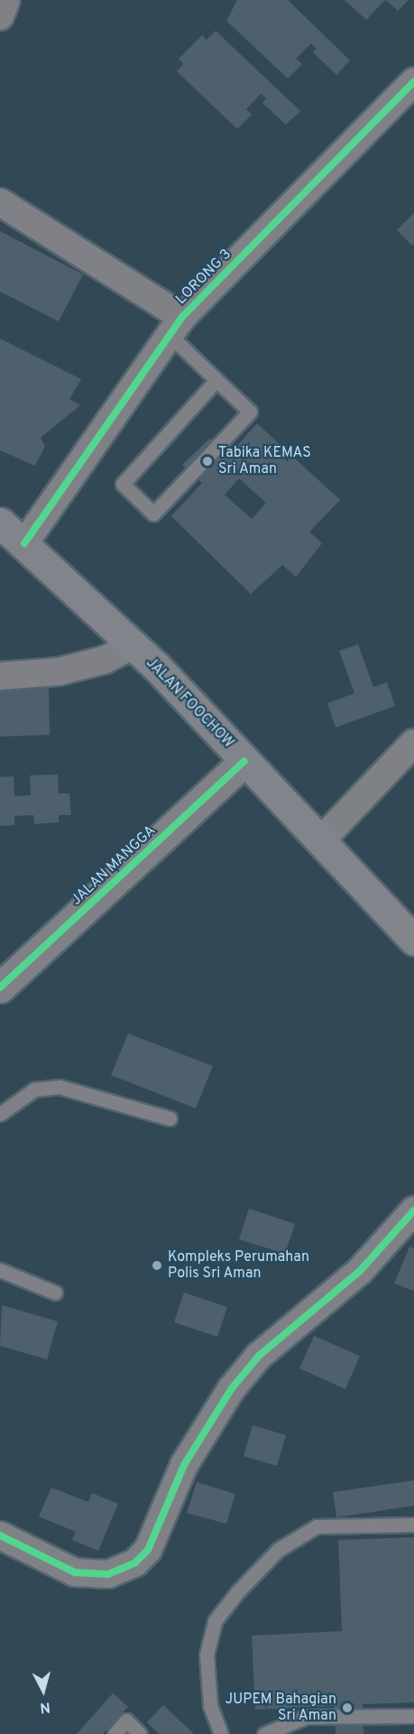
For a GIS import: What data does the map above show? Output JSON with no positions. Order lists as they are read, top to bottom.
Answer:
{
  "streets": {
    "main road": ["JALAN FOOCHOW"],
    "street": ["LORONG 3", "JALAN MANGGA"]
  },
  "crossings": [
    ["LORONG 3", "JALAN FOOCHOW"],
    ["JALAN FOOCHOW", "JALAN MANGGA"]
  ],
  "places": ["Tabika KEMAS Sri Aman", "Kompleks Perumahan Polis Sri Aman", "JUPEM Bahagian Sri Aman"],
  "north": "bottom"
}
